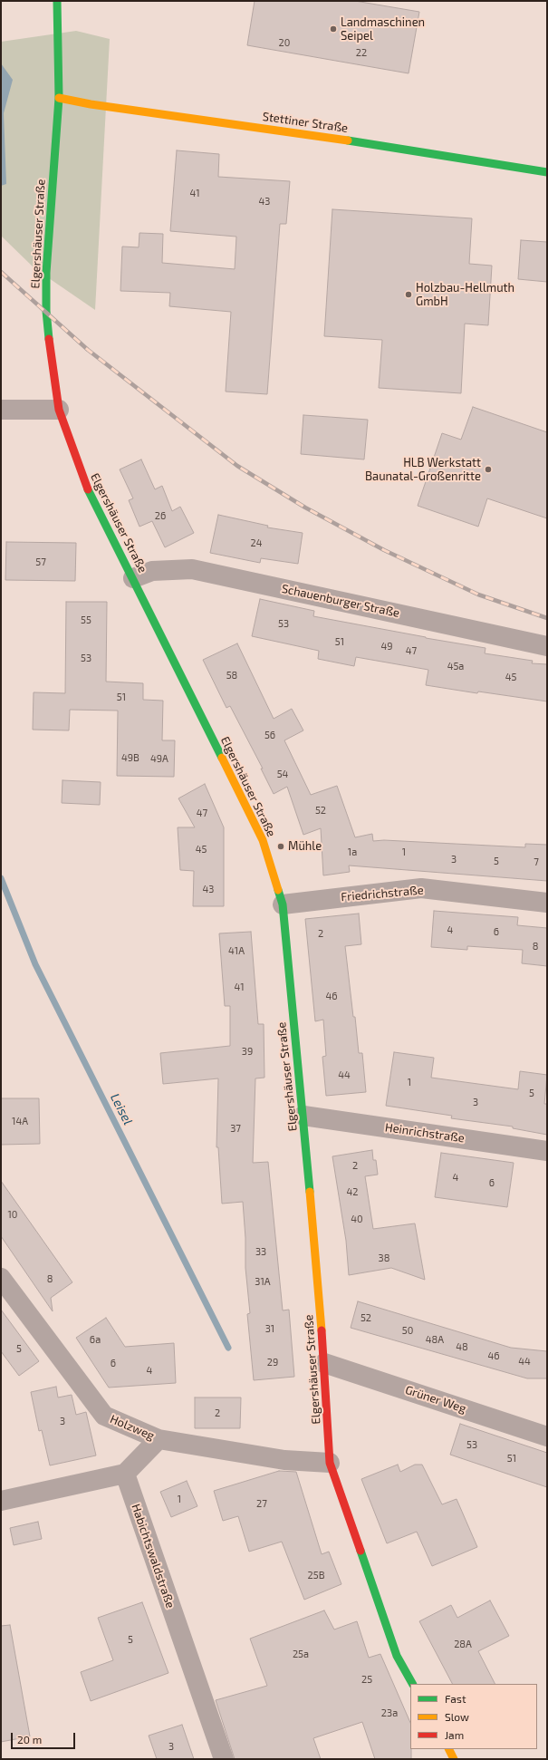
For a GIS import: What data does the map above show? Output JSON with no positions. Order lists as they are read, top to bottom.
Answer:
{
  "streets": {
    "street": [
      "Stettiner Straße",
      "Elgershäuser Straße",
      "Schauenburger Straße",
      "Friedrichstraße",
      "Heinrichstraße",
      "Grüner Weg",
      "Holzweg",
      "Habichtswaldstraße"
    ]
  },
  "crossings": [
    ["Stettiner Straße", "Elgershäuser Straße"],
    ["Elgershäuser Straße", "Schauenburger Straße"],
    ["Elgershäuser Straße", "Friedrichstraße"],
    ["Elgershäuser Straße", "Heinrichstraße"],
    ["Elgershäuser Straße", "Grüner Weg"],
    ["Elgershäuser Straße", "Holzweg"]
  ],
  "water": ["Leisel"],
  "places": [
    "Landmaschinen Seipel",
    "Holzbau-Hellmuth GmbH",
    "HLB Werkstatt Baunatal-Großenritte",
    "Mühle"
  ],
  "house_numbers": [
    "20",
    "22",
    "41",
    "43",
    "26",
    "24",
    "57",
    "55",
    "53",
    "51",
    "49",
    "47",
    "53",
    "45a",
    "58",
    "45",
    "51",
    "56",
    "49B",
    "49A",
    "54",
    "52",
    "47",
    "45",
    "1a",
    "1",
    "3",
    "5",
    "7",
    "43",
    "4",
    "6",
    "2",
    "8",
    "41A",
    "41",
    "46",
    "39",
    "44",
    "1",
    "5",
    "3",
    "14A",
    "37",
    "2",
    "4",
    "6",
    "42",
    "10",
    "40",
    "33",
    "38",
    "8",
    "31A",
    "52",
    "31",
    "50",
    "6a",
    "48A",
    "48",
    "5",
    "46",
    "44",
    "29",
    "6",
    "4",
    "2",
    "3",
    "53",
    "51",
    "1",
    "27",
    "25B",
    "5",
    "28A",
    "25a",
    "25",
    "23a",
    "3"
  ],
  "legend": ["Fast", "Slow", "Jam"],
  "scale_bar": "20 m"
}
